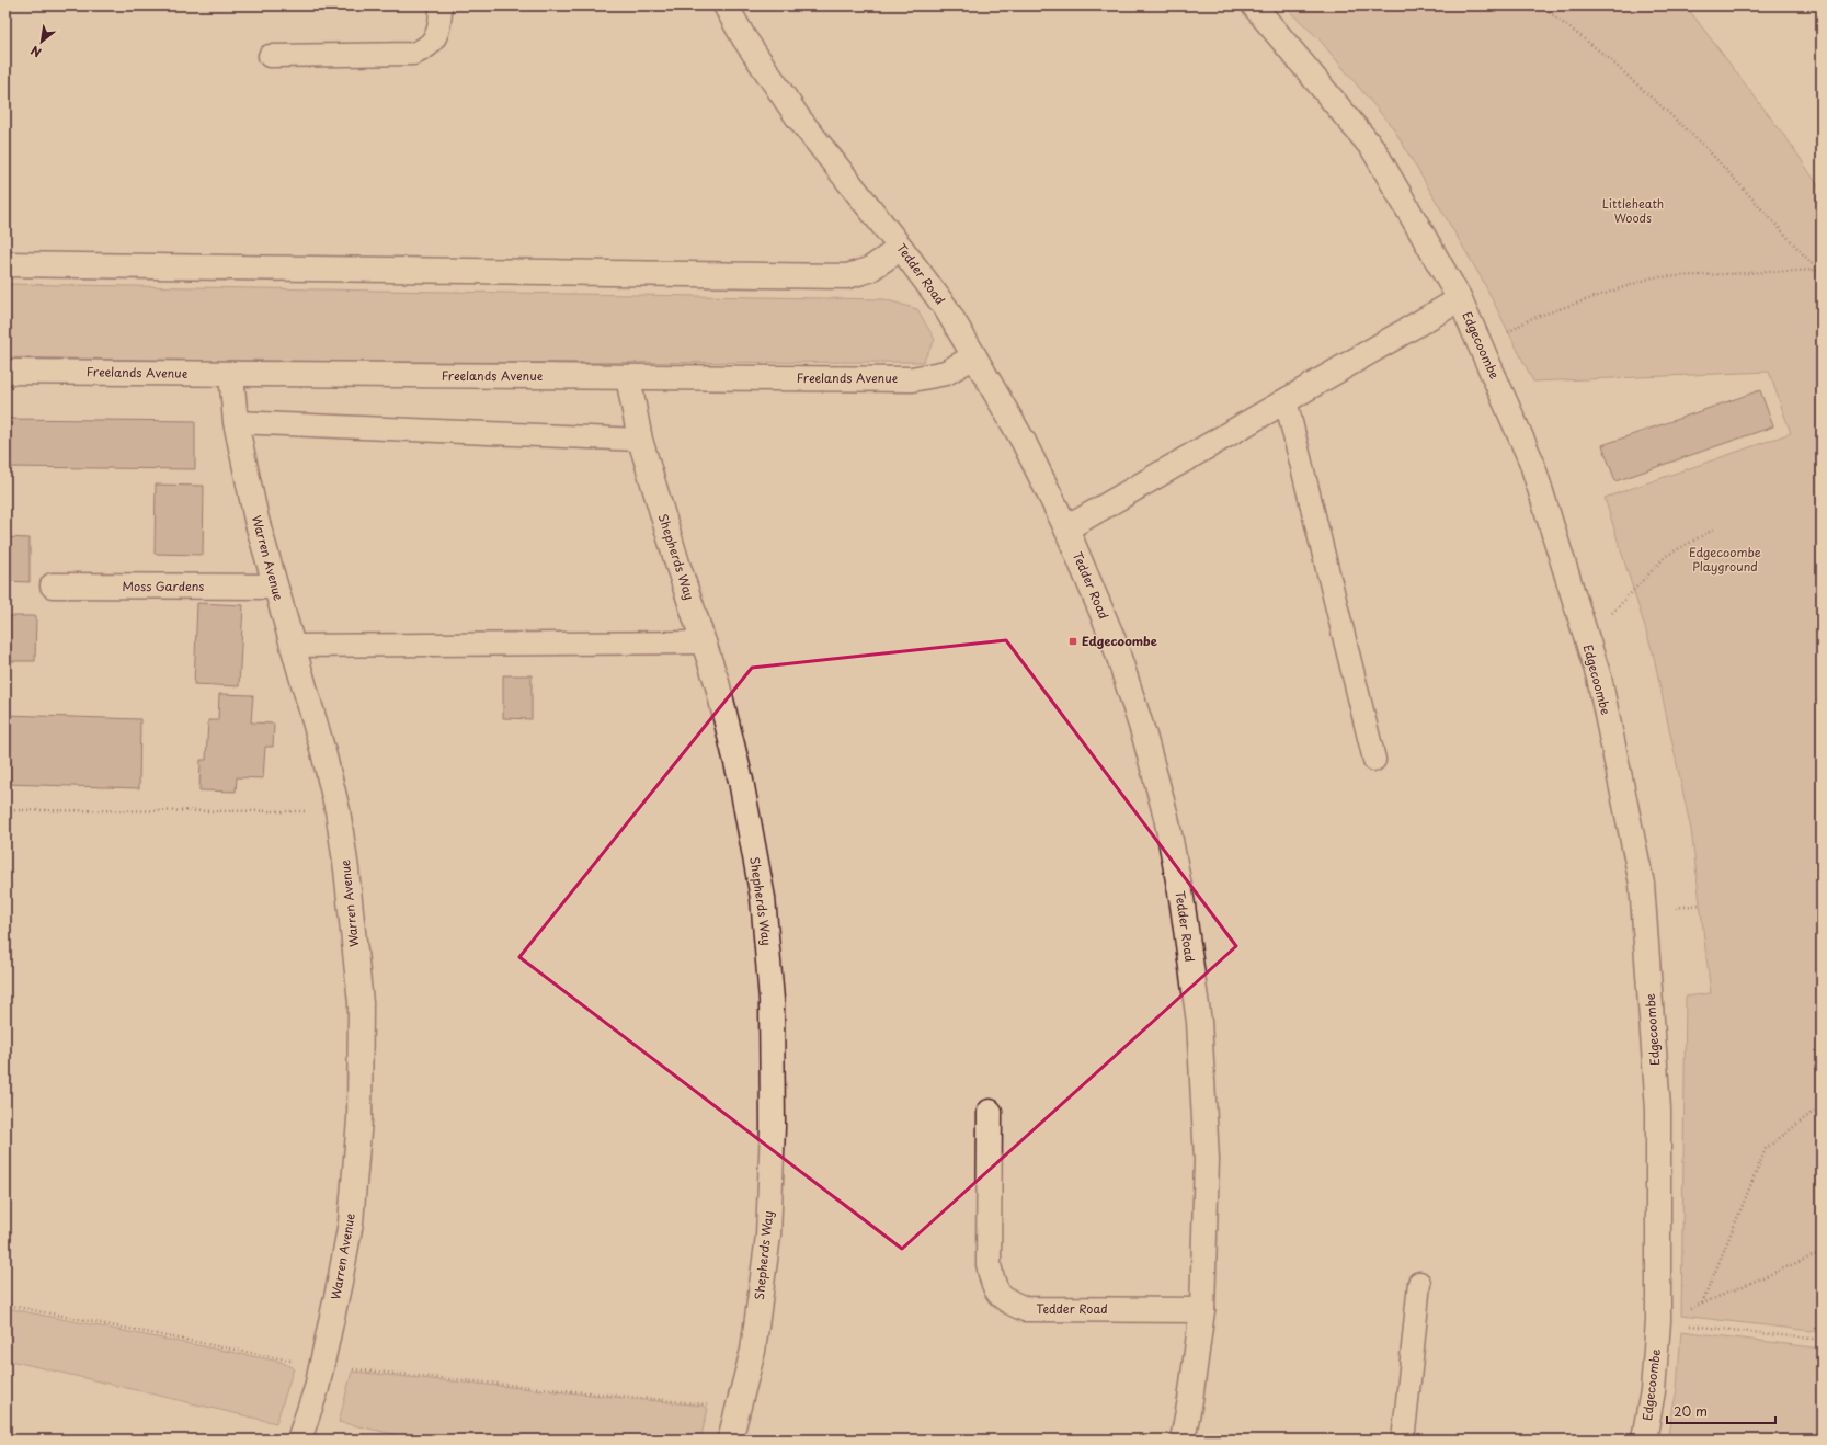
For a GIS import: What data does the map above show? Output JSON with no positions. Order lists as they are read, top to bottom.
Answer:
{
  "streets": {
    "street": [
      "Tedder Road",
      "Edgecoombe",
      "Freelands Avenue",
      "Shepherds Way",
      "Warren Avenue",
      "Moss Gardens"
    ]
  },
  "crossings": [
    ["Tedder Road", "Freelands Avenue"],
    ["Freelands Avenue", "Shepherds Way"],
    ["Freelands Avenue", "Warren Avenue"],
    ["Warren Avenue", "Moss Gardens"]
  ],
  "parks": ["Littleheath Woods", "Edgecoombe Playground"],
  "places": {
    "transit": ["Edgecoombe"]
  },
  "scale_bar": "20 m",
  "north": "bottom left"
}
